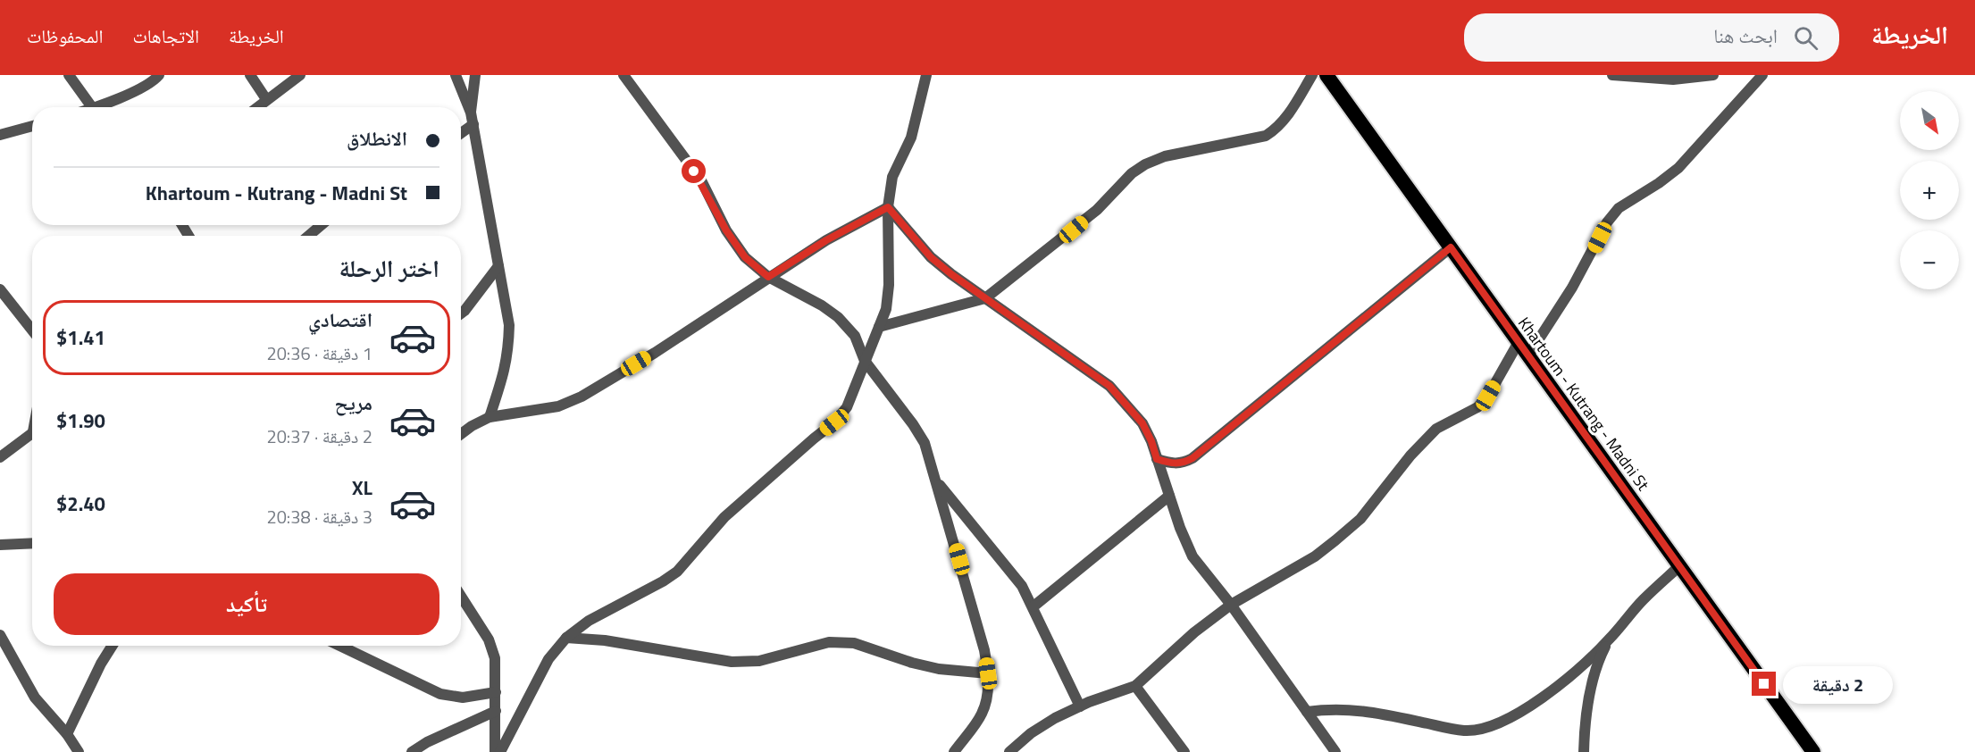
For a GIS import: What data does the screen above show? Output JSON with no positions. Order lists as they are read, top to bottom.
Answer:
{
  "streets": {
    "highway": ["Khartoum - Kutrang - Madni St"]
  },
  "north": "bottom right",
  "page": {
    "header": "الخريطة",
    "search": "ابحث هنا",
    "nav": ["الخريطة", "الاتجاهات", "المحفوظات"],
    "map_buttons": ["+", "−"],
    "banner": ["الانطلاق", "Khartoum - Kutrang - Madni St"],
    "heading": "اختر الرحلة",
    "list": [
      {
        "name": "اقتصادي",
        "note": "1 دقيقة · 20:36",
        "value": "$1.41"
      },
      {
        "name": "مريح",
        "note": "2 دقيقة · 20:37",
        "value": "$1.90"
      },
      {
        "name": "XL",
        "note": "3 دقيقة · 20:38",
        "value": "$2.40"
      }
    ],
    "buttons": "تأكيد",
    "bubble": "2 دقيقة"
  }
}
